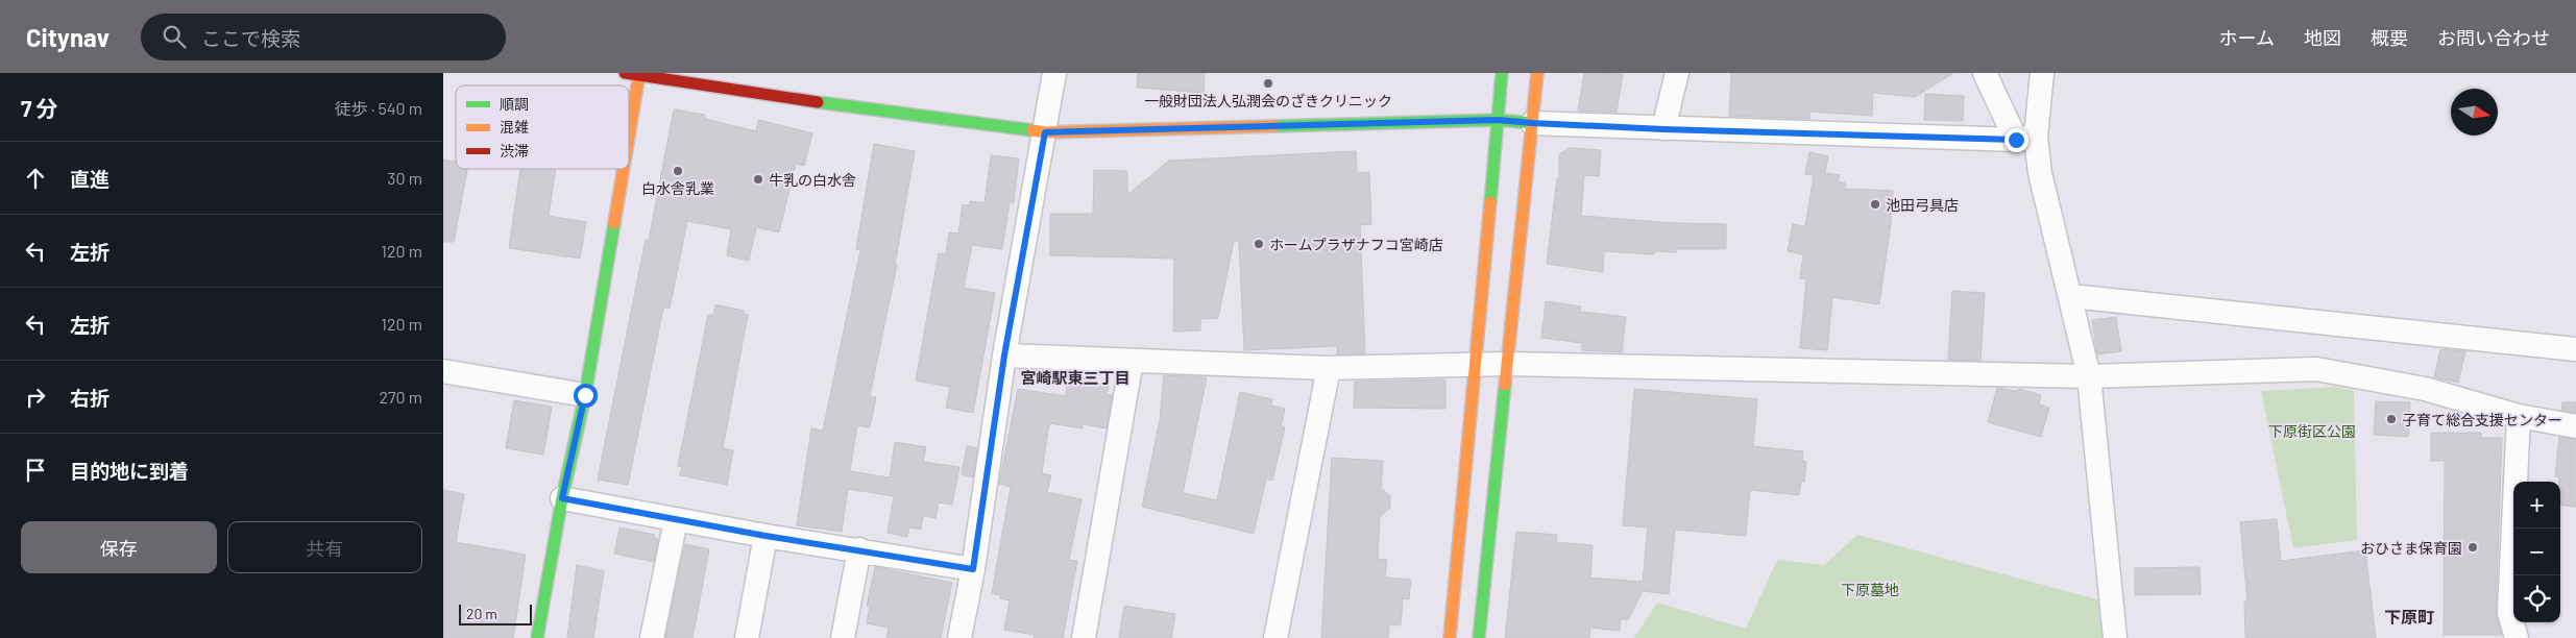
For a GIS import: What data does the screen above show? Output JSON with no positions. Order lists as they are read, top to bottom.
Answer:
{
  "districts": ["宮崎駅東三丁目", "下原町"],
  "parks": ["下原街区公園", "下原墓地"],
  "places": [
    "一般財団法人弘潤会のざきクリニック",
    "白水舎乳業",
    "牛乳の白水舎",
    "池田弓具店",
    "ホームプラザナフコ宮崎店",
    "子育て総合支援センター",
    "おひさま保育園"
  ],
  "legend": ["順調", "混雑", "渋滞"],
  "scale_bar": "20 m",
  "north": "right",
  "page": {
    "header": "Citynav",
    "search": "ここで検索",
    "nav": [
      "ホーム",
      "地図",
      "概要",
      "お問い合わせ"
    ],
    "heading": ["7 分", "徒歩 · 540 m"],
    "list": [
      ["直進", "30 m"],
      ["左折", "120 m"],
      ["左折", "120 m"],
      ["右折", "270 m"],
      "目的地に到着"
    ],
    "map_buttons": ["+", "−"],
    "buttons": ["保存", "共有"],
    "scale": "20 m"
  }
}
